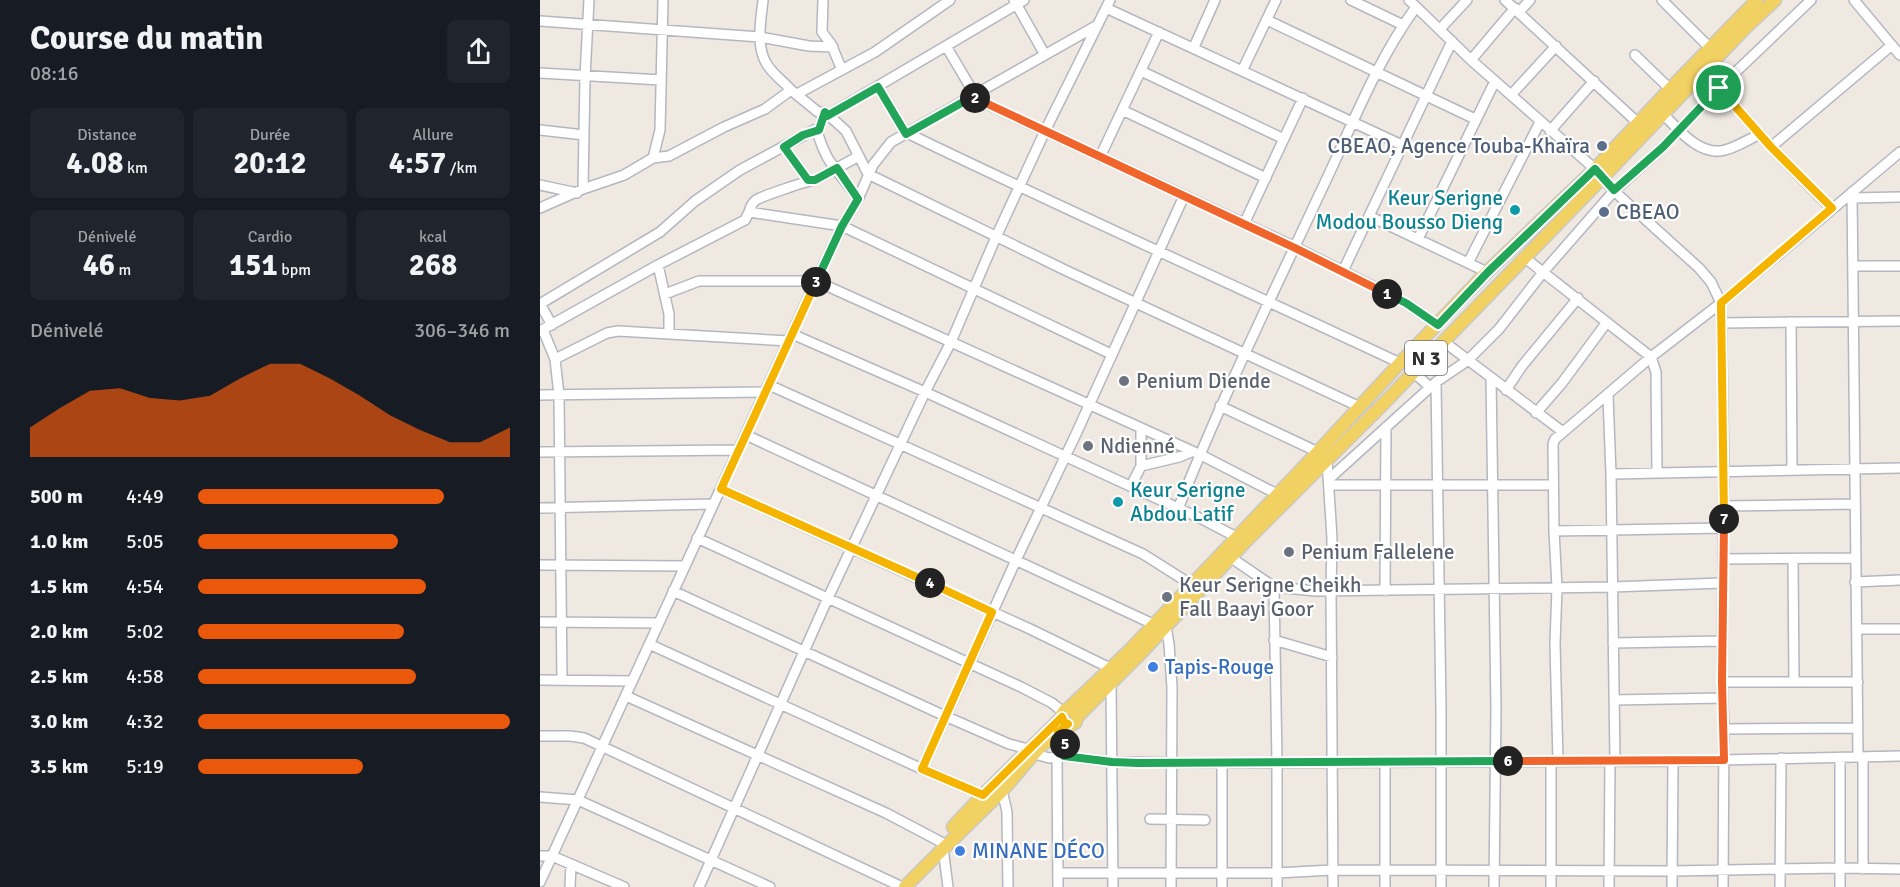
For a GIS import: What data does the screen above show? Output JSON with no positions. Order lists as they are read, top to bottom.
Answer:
{
  "streets": {
    "main road": ["N 3"]
  },
  "places": [
    "CBEAO, Agence Touba-Khaïra",
    "Keur Serigne Modou Bousso Dieng",
    "CBEAO",
    "Penium Diende",
    "Ndienné",
    "Keur Serigne Abdou Latif",
    "Penium Fallelene",
    "Keur Serigne Cheikh Fall Baayi Goor",
    "Tapis-Rouge",
    "MINANE DÉCO"
  ],
  "page": {
    "heading": ["Course du matin", "08:16"],
    "pins": [
      "2",
      "3",
      "1",
      "7",
      "4",
      "5",
      "6"
    ],
    "stats": [
      ["Distance", "4.08 km"],
      ["Durée", "20:12"],
      ["Allure", "4:57 /km"],
      ["Dénivelé", "46 m"],
      ["Cardio", "151 bpm"],
      ["kcal", "268"]
    ],
    "chart": ["Dénivelé", "306–346 m"],
    "list": [
      {
        "name": "500 m",
        "note": "4:49"
      },
      {
        "name": "1.0 km",
        "note": "5:05"
      },
      {
        "name": "1.5 km",
        "note": "4:54"
      },
      {
        "name": "2.0 km",
        "note": "5:02"
      },
      {
        "name": "2.5 km",
        "note": "4:58"
      },
      {
        "name": "3.0 km",
        "note": "4:32"
      },
      {
        "name": "3.5 km",
        "note": "5:19"
      }
    ]
  }
}
